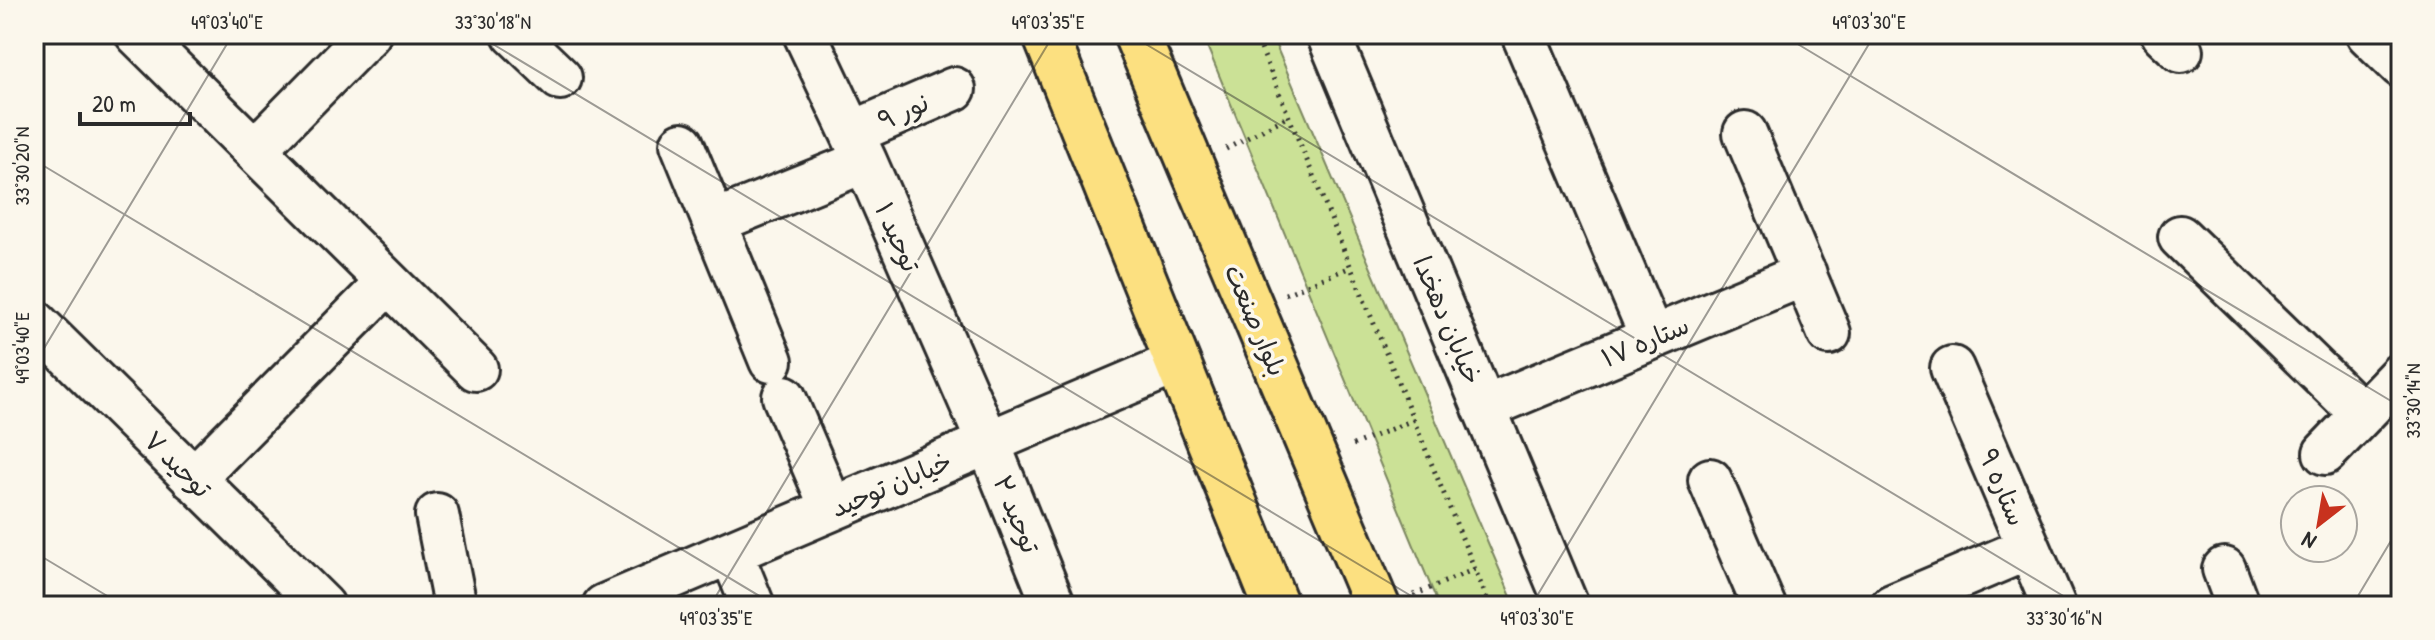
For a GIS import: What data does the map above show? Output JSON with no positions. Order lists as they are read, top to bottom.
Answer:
{
  "streets": {
    "main road": ["بلوار صنعت"],
    "street": [
      "نور ۹",
      "توحید ۱",
      "خیابان دهخدا",
      "ستاره ۱۷",
      "توحید ۷",
      "خیابان توحید",
      "ستاره ۹",
      "توحید ۲"
    ]
  },
  "crossings": [
    ["نور ۹", "توحید ۱"],
    ["توحید ۱", "خیابان توحید"],
    ["توحید ۱", "توحید ۲"],
    ["خیابان دهخدا", "ستاره ۱۷"],
    ["خیابان توحید", "توحید ۲"]
  ],
  "scale_bar": "20 m",
  "north": "bottom left",
  "coordinates": [
    "49°03'40\"E",
    "33°30'18\"N",
    "49°03'35\"E",
    "49°03'30\"E",
    "33°30'20\"N",
    "33°30'14\"N",
    "33°30'16\"N"
  ]
}
